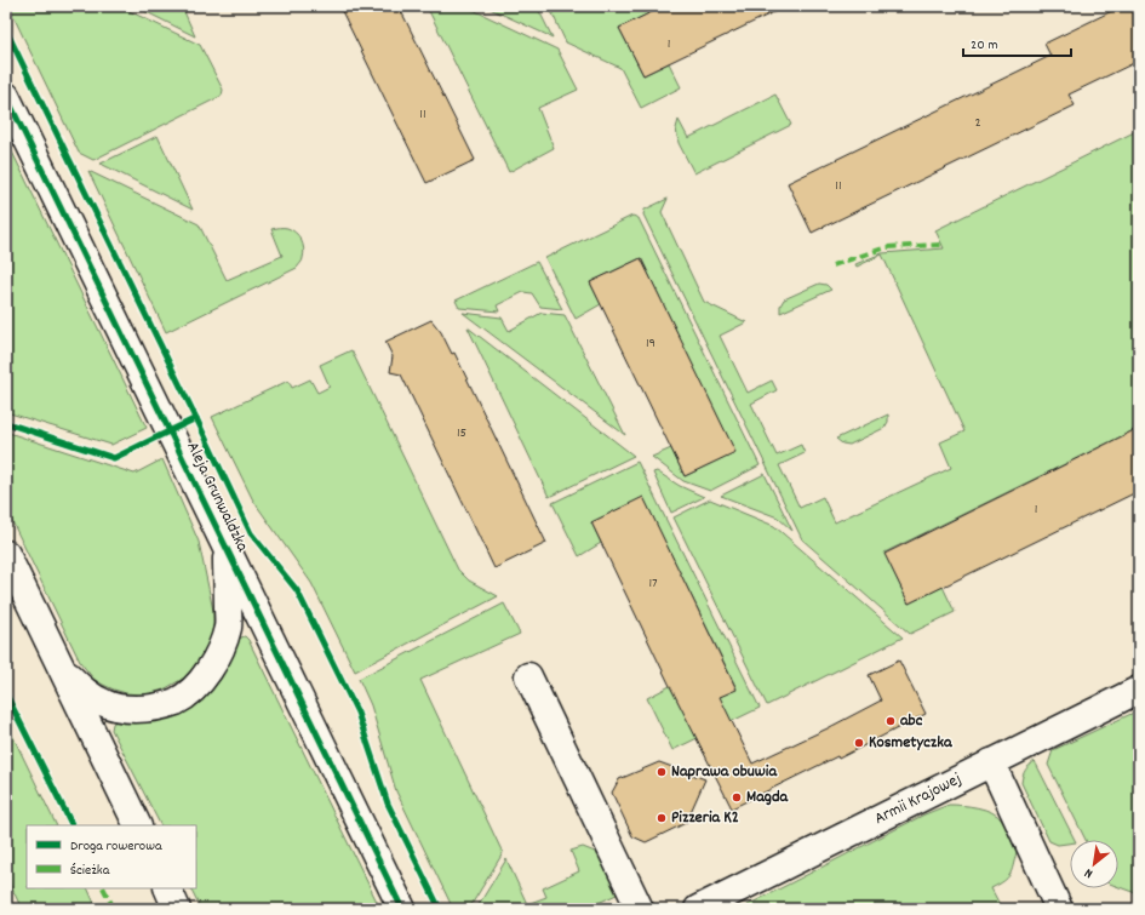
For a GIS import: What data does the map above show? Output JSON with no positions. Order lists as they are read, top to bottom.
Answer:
{
  "streets": {
    "street": ["Aleja Grunwaldzka", "Armii Krajowej"]
  },
  "places": [
    "abc",
    "Kosmetyczka",
    "Naprawa obuwia",
    "Magda",
    "Pizzeria K2"
  ],
  "house_numbers": [
    "1",
    "11",
    "2",
    "11",
    "19",
    "15",
    "1",
    "17"
  ],
  "legend": ["Droga rowerowa", "Ścieżka"],
  "scale_bar": "20 m",
  "north": "bottom left"
}
